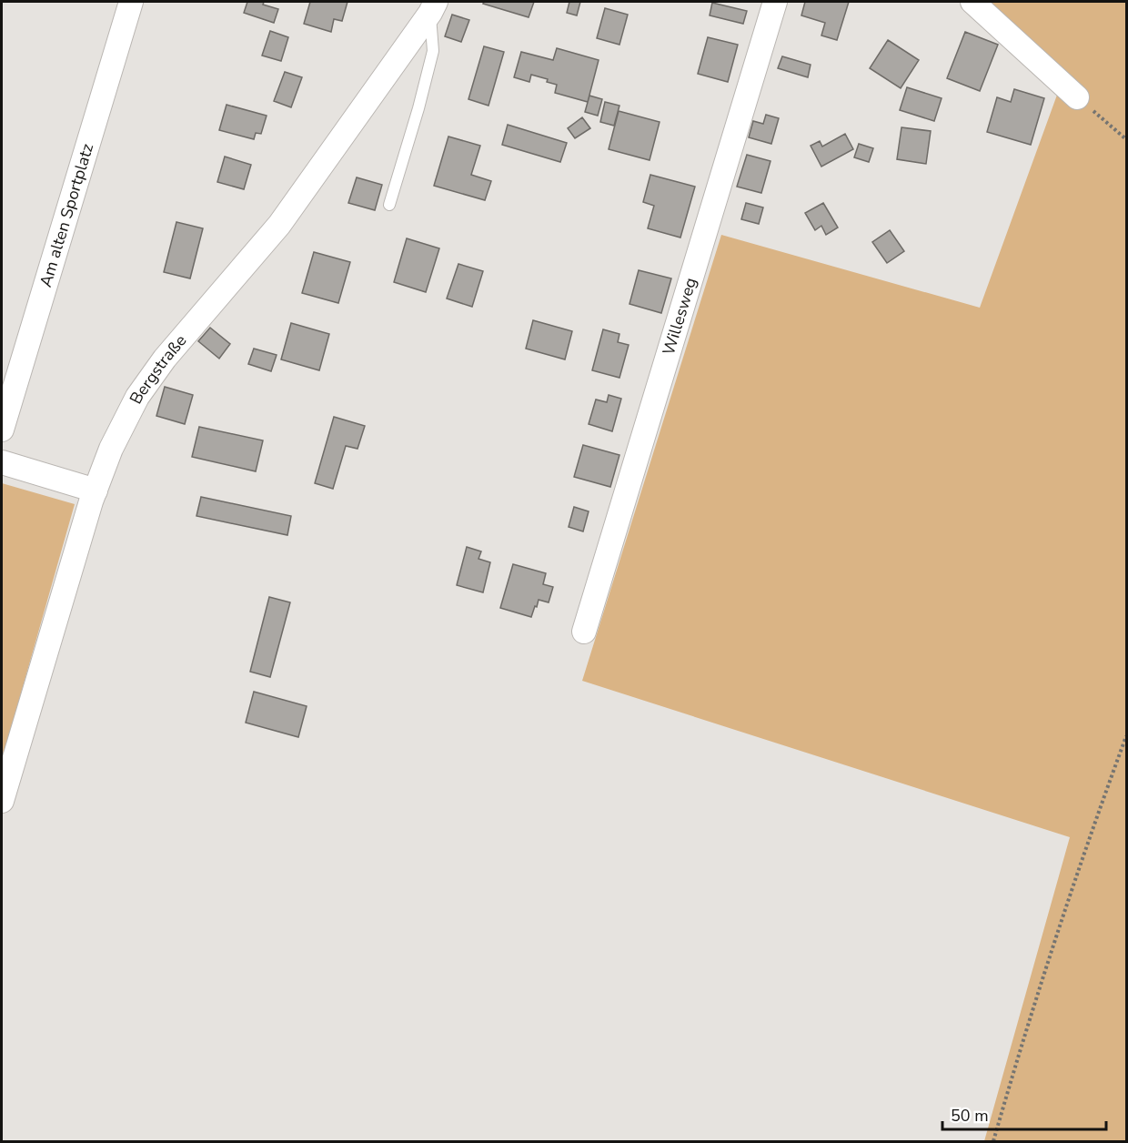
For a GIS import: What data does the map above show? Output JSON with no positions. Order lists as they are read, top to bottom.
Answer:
{
  "streets": {
    "street": ["Am alten Sportplatz", "Willesweg", "Bergstraße"]
  },
  "scale_bar": "50 m"
}
